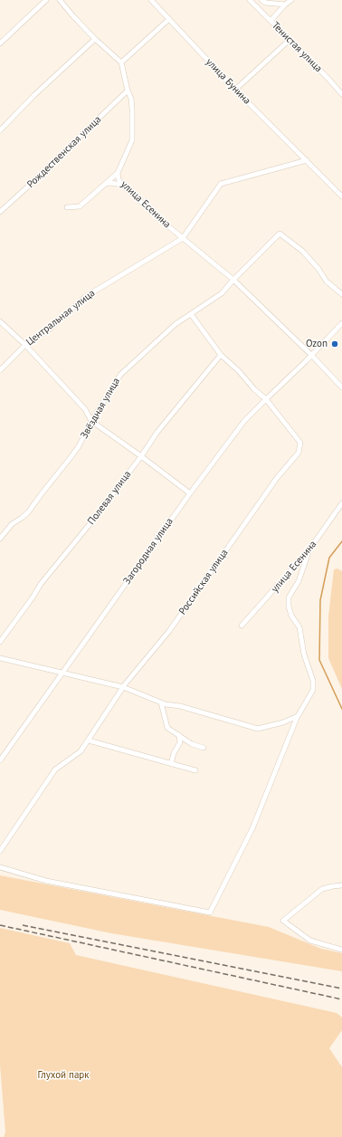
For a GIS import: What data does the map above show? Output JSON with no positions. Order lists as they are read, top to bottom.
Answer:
{
  "streets": {
    "street": [
      "Тенистая улица",
      "улица Бунина",
      "Рождественская улица",
      "улица Есенина",
      "Центральная улица",
      "Звёздная улица",
      "Полевая улица",
      "Загородная улица",
      "Российская улица"
    ]
  },
  "crossings": [
    ["Рождественская улица", "улица Есенина"],
    ["улица Есенина", "Центральная улица"],
    ["улица Есенина", "Звёздная улица"],
    ["улица Есенина", "Загородная улица"],
    ["Звёздная улица", "Российская улица"],
    ["Полевая улица", "Российская улица"],
    ["Загородная улица", "Российская улица"]
  ],
  "parks": ["Глухой парк"],
  "places": ["Ozon"]
}
